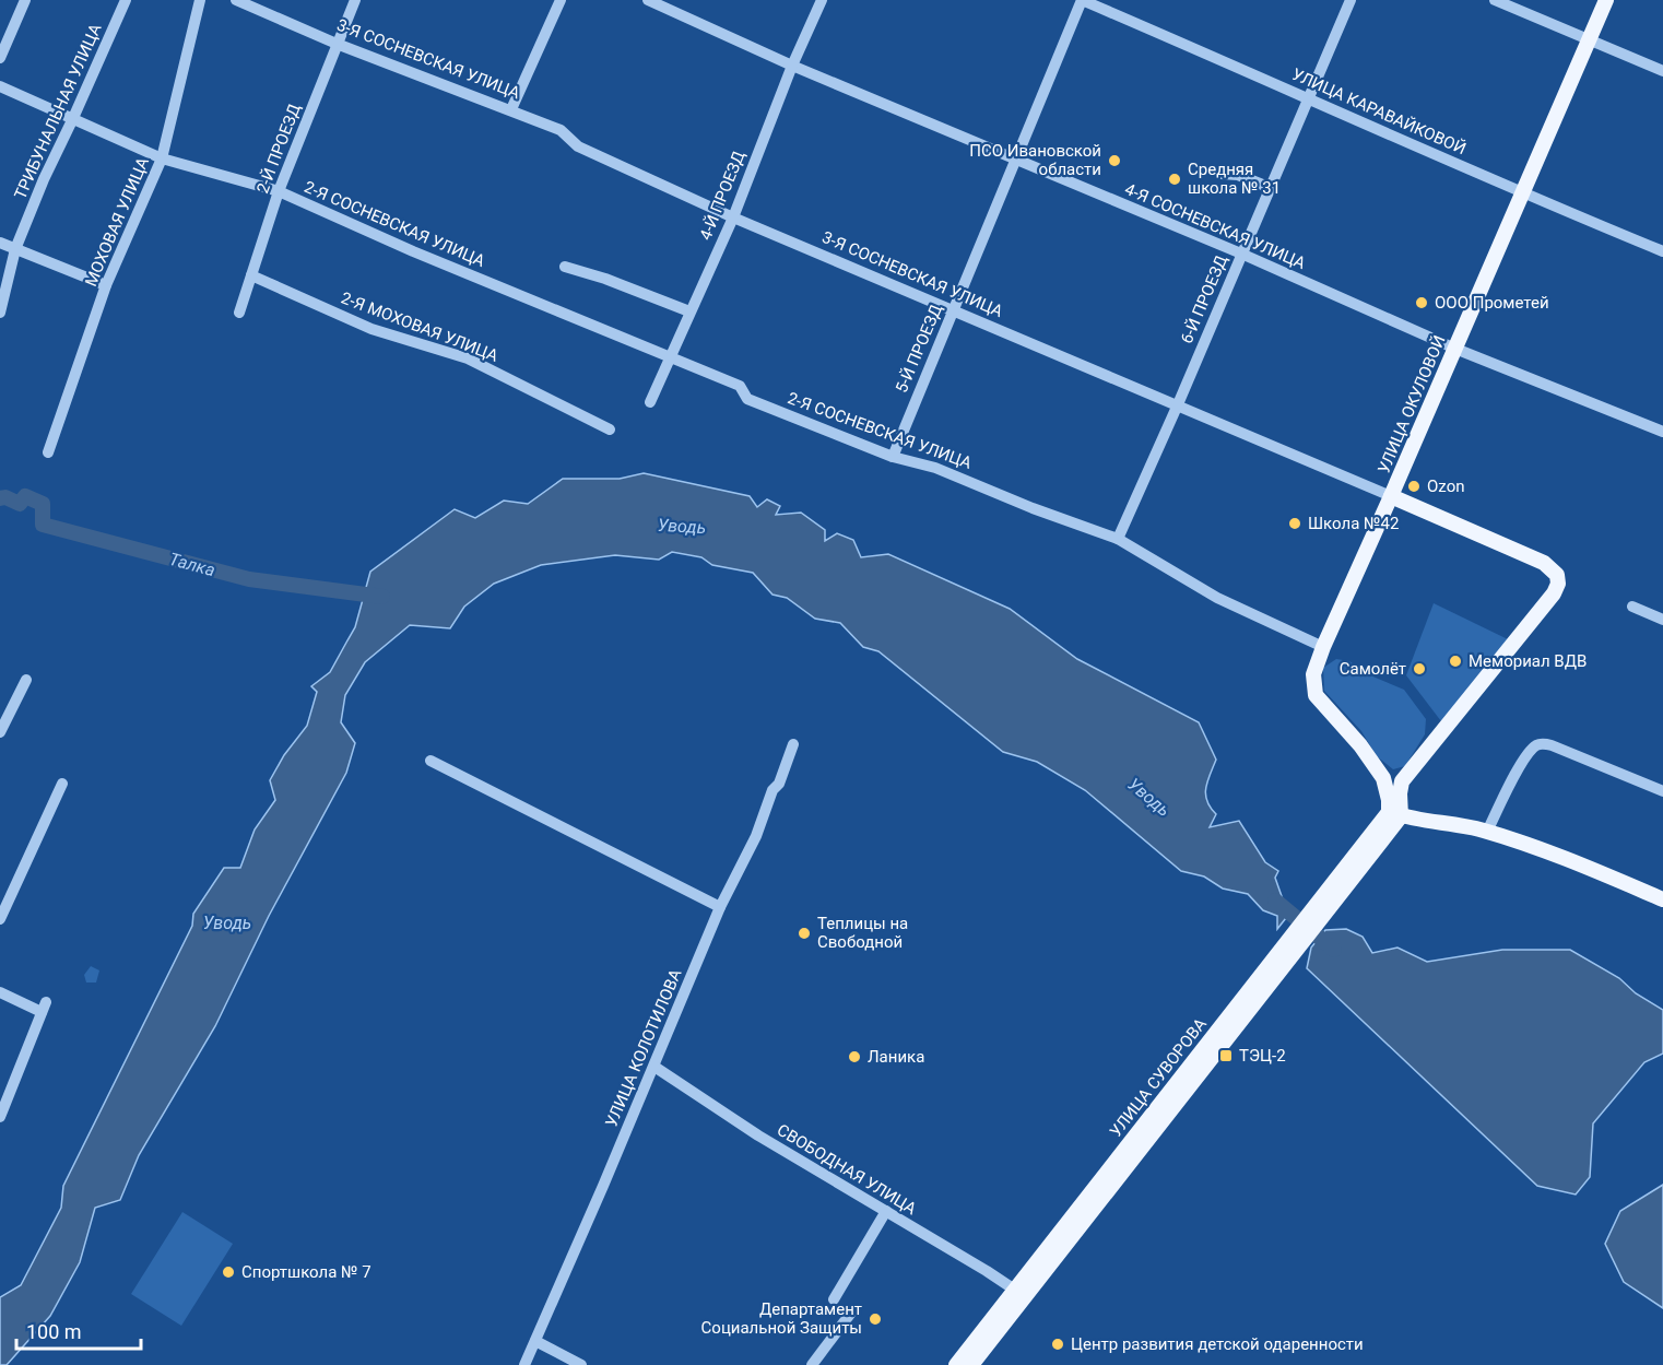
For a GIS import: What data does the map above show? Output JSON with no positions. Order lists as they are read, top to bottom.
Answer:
{
  "streets": {
    "main road": ["3-Я СОСНЕВСКАЯ УЛИЦА", "УЛИЦА ОКУЛОВОЙ", "УЛИЦА СУВОРОВА"],
    "street": [
      "ТРИБУНАЛЬНАЯ УЛИЦА",
      "УЛИЦА КАРАВАЙКОВОЙ",
      "2-Й ПРОЕЗД",
      "4-Й ПРОЕЗД",
      "МОХОВАЯ УЛИЦА",
      "2-Я СОСНЕВСКАЯ УЛИЦА",
      "4-Я СОСНЕВСКАЯ УЛИЦА",
      "6-Й ПРОЕЗД",
      "2-Я МОХОВАЯ УЛИЦА",
      "5-Й ПРОЕЗД",
      "УЛИЦА КОЛОТИЛОВА",
      "СВОБОДНАЯ УЛИЦА"
    ]
  },
  "crossings": [
    ["3-Я СОСНЕВСКАЯ УЛИЦА", "2-Й ПРОЕЗД"],
    ["3-Я СОСНЕВСКАЯ УЛИЦА", "4-Й ПРОЕЗД"],
    ["3-Я СОСНЕВСКАЯ УЛИЦА", "6-Й ПРОЕЗД"],
    ["3-Я СОСНЕВСКАЯ УЛИЦА", "5-Й ПРОЕЗД"],
    ["3-Я СОСНЕВСКАЯ УЛИЦА", "УЛИЦА ОКУЛОВОЙ"],
    ["3-Я СОСНЕВСКАЯ УЛИЦА", "УЛИЦА СУВОРОВА"],
    ["ТРИБУНАЛЬНАЯ УЛИЦА", "2-Я СОСНЕВСКАЯ УЛИЦА"],
    ["УЛИЦА КАРАВАЙКОВОЙ", "6-Й ПРОЕЗД"],
    ["УЛИЦА КАРАВАЙКОВОЙ", "5-Й ПРОЕЗД"],
    ["УЛИЦА КАРАВАЙКОВОЙ", "УЛИЦА ОКУЛОВОЙ"],
    ["2-Й ПРОЕЗД", "2-Я СОСНЕВСКАЯ УЛИЦА"],
    ["2-Й ПРОЕЗД", "2-Я МОХОВАЯ УЛИЦА"],
    ["4-Й ПРОЕЗД", "2-Я СОСНЕВСКАЯ УЛИЦА"],
    ["4-Й ПРОЕЗД", "4-Я СОСНЕВСКАЯ УЛИЦА"],
    ["МОХОВАЯ УЛИЦА", "2-Я СОСНЕВСКАЯ УЛИЦА"],
    ["2-Я СОСНЕВСКАЯ УЛИЦА", "6-Й ПРОЕЗД"],
    ["2-Я СОСНЕВСКАЯ УЛИЦА", "5-Й ПРОЕЗД"],
    ["2-Я СОСНЕВСКАЯ УЛИЦА", "УЛИЦА ОКУЛОВОЙ"],
    ["4-Я СОСНЕВСКАЯ УЛИЦА", "6-Й ПРОЕЗД"],
    ["4-Я СОСНЕВСКАЯ УЛИЦА", "5-Й ПРОЕЗД"],
    ["4-Я СОСНЕВСКАЯ УЛИЦА", "УЛИЦА ОКУЛОВОЙ"],
    ["УЛИЦА ОКУЛОВОЙ", "УЛИЦА СУВОРОВА"],
    ["УЛИЦА КОЛОТИЛОВА", "СВОБОДНАЯ УЛИЦА"],
    ["УЛИЦА СУВОРОВА", "СВОБОДНАЯ УЛИЦА"]
  ],
  "water": ["Уводь", "Талка"],
  "places": {
    "other": [
      "ПСО Ивановской области",
      "Средняя школа № 31",
      "ООО Прометей",
      "Ozon",
      "Школа №42",
      "Мемориал ВДВ",
      "Самолёт",
      "Теплицы на Свободной",
      "Ланика",
      "Спортшкола № 7",
      "Департамент Социальной Защиты",
      "Центр развития детской одаренности"
    ],
    "transit": ["ТЭЦ-2"]
  },
  "scale_bar": "100 m"
}
